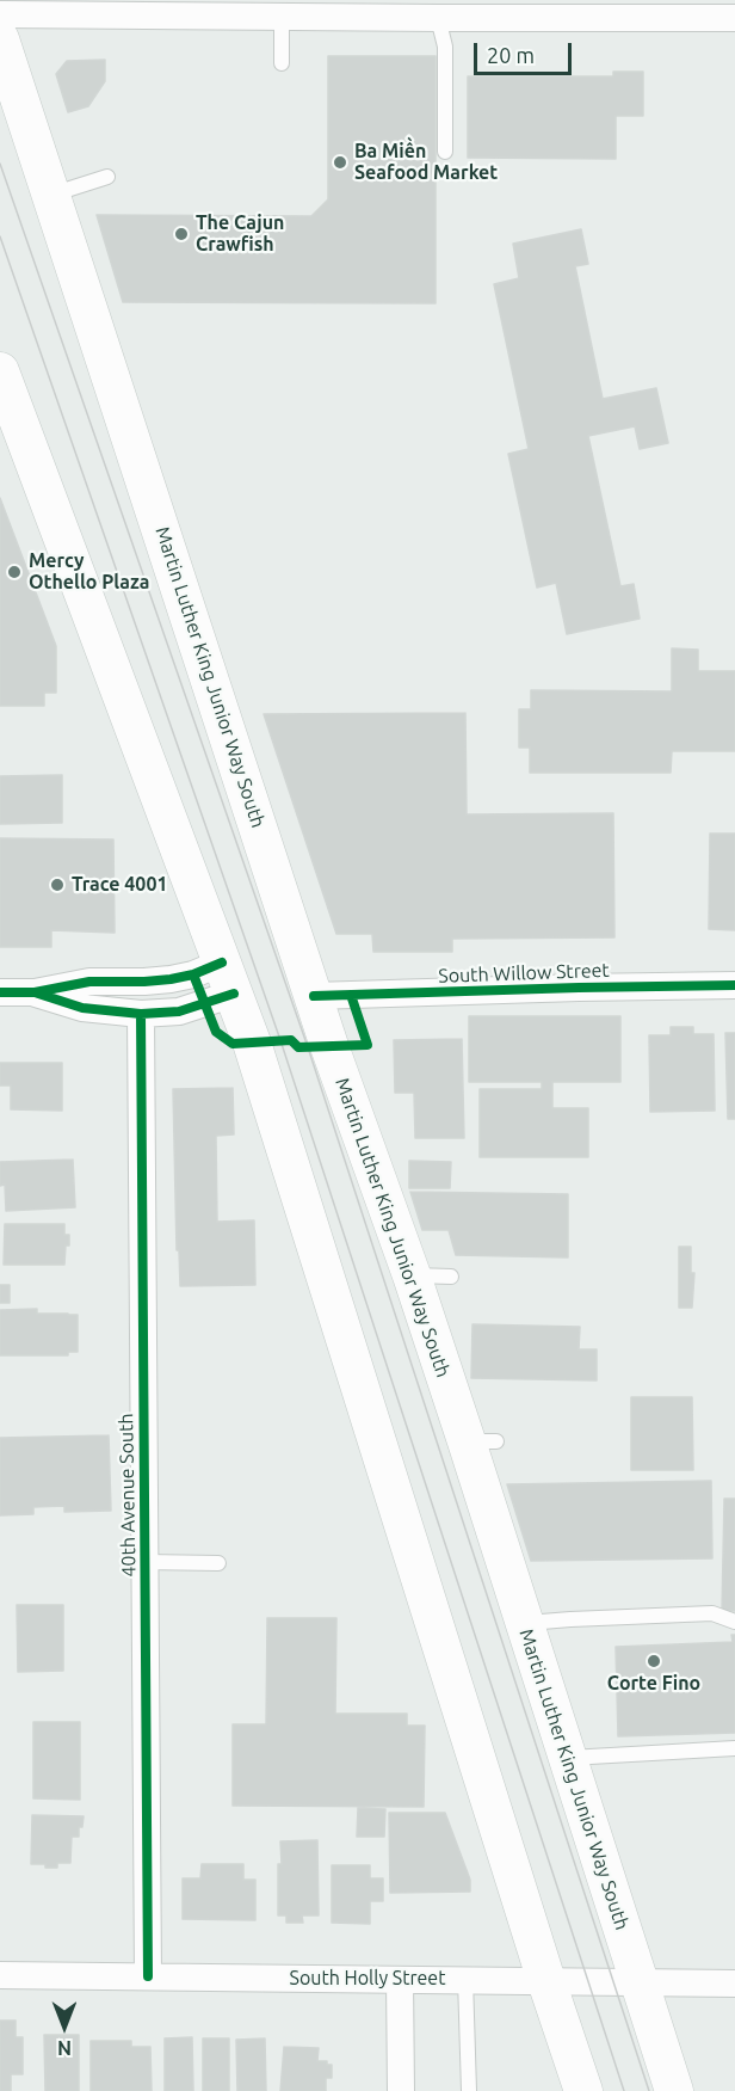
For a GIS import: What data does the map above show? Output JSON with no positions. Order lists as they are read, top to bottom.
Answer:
{
  "streets": {
    "main road": ["Martin Luther King Junior Way South"],
    "street": ["South Willow Street", "40th Avenue South", "South Holly Street"]
  },
  "crossings": [
    ["Martin Luther King Junior Way South", "South Willow Street"],
    ["Martin Luther King Junior Way South", "South Holly Street"],
    ["40th Avenue South", "South Holly Street"]
  ],
  "places": [
    "Ba Miền Seafood Market",
    "The Cajun Crawfish",
    "Mercy Othello Plaza",
    "Trace 4001",
    "Corte Fino"
  ],
  "scale_bar": "20 m",
  "north": "bottom"
}
